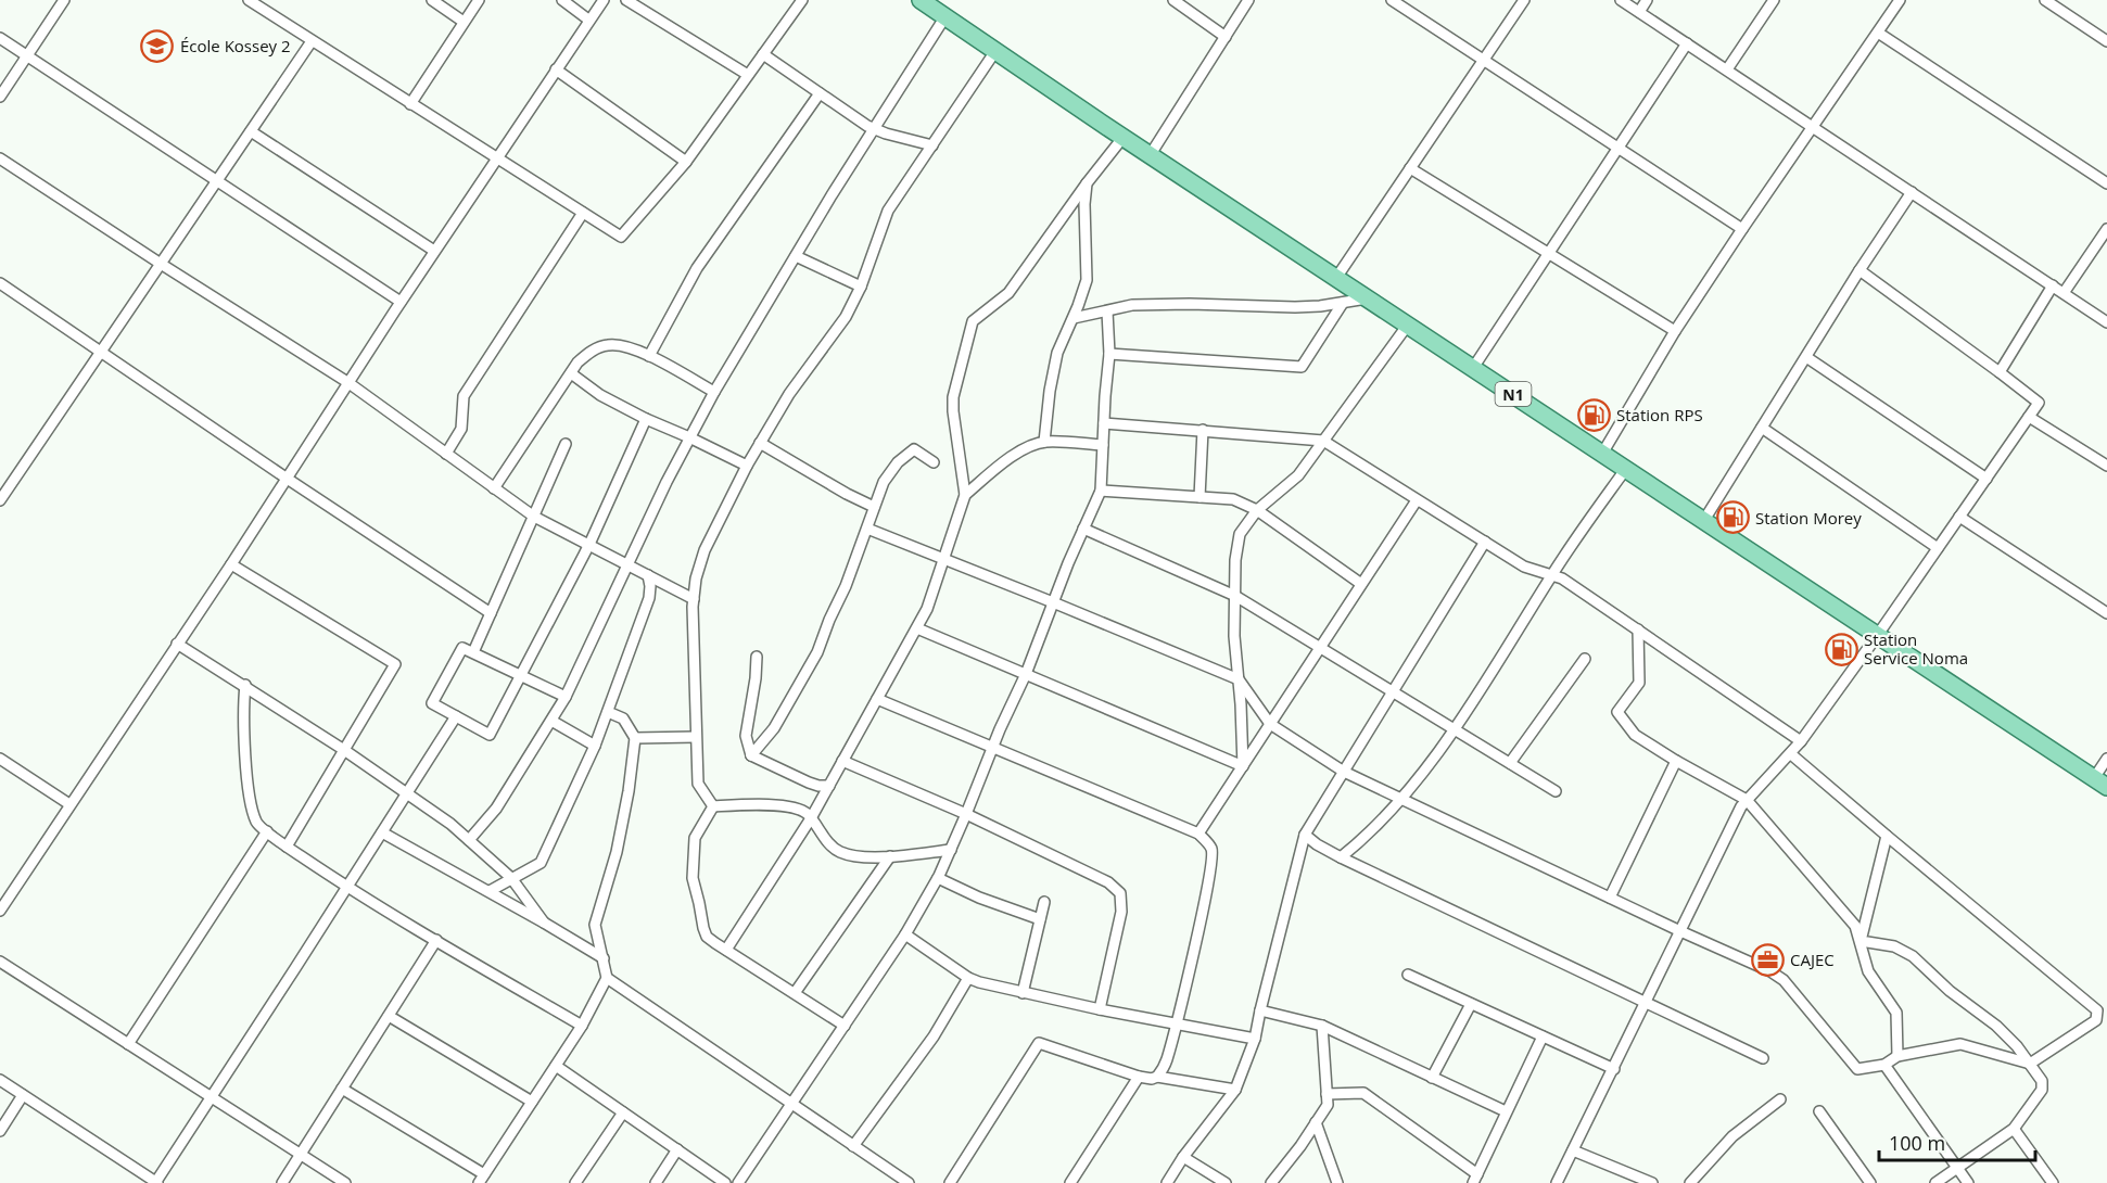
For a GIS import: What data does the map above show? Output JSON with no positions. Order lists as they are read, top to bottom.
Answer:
{
  "streets": {
    "main road": ["N1"]
  },
  "places": {
    "school or university": ["École Kossey 2"],
    "fuel station": ["Station RPS", "Station Morey", "Station Service Noma"],
    "office": ["CAJEC"]
  },
  "scale_bar": "100 m"
}
